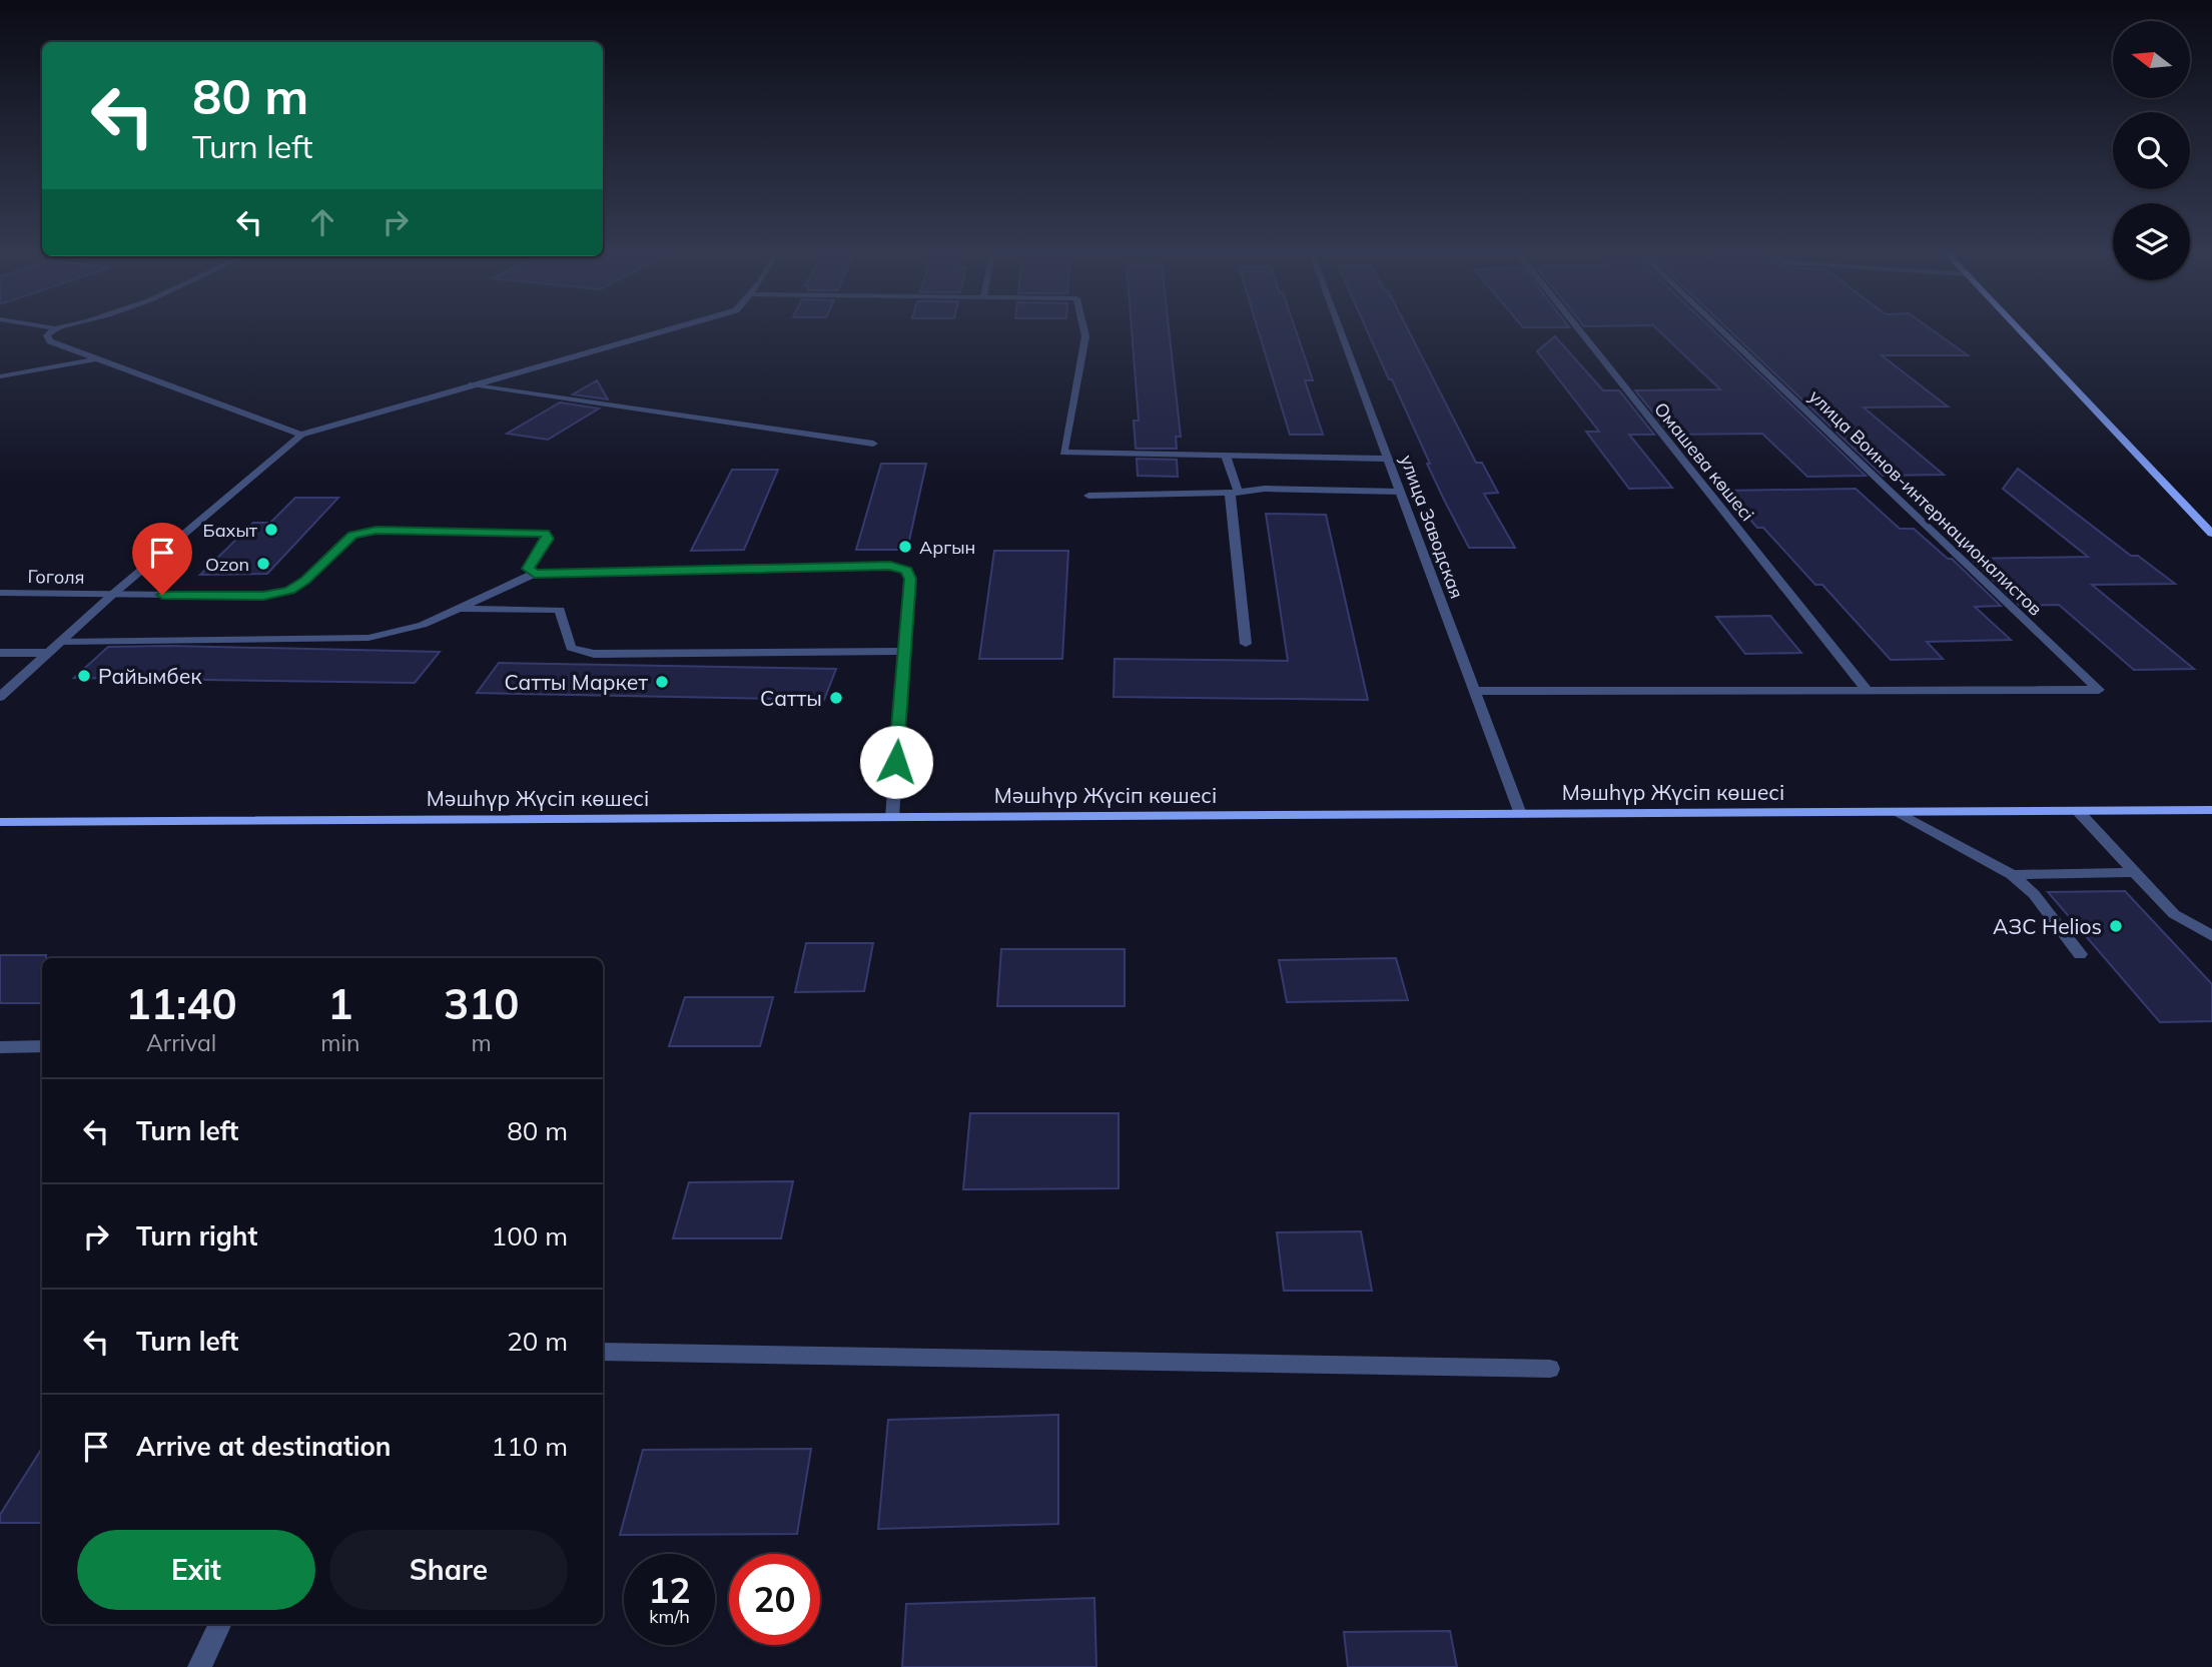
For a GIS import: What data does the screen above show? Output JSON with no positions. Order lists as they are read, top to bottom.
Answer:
{
  "streets": {
    "main road": ["Мәшһүр Жүсіп көшесі"],
    "street": [
      "Омашева көшесі",
      "улица Воинов-интернационалистов",
      "улица Заводская",
      "Гоголя"
    ]
  },
  "crossings": [
    ["Омашева көшесі", "улица Воинов-интернационалистов"],
    ["улица Заводская", "Мәшһүр Жүсіп көшесі"]
  ],
  "places": [
    "Бахыт",
    "Аргын",
    "Ozon",
    "Райымбек",
    "Сатты Маркет",
    "Сатты",
    "АЗС Helios"
  ],
  "north": "left",
  "page": {
    "turn": ["80 m", "Turn left"],
    "eta": [
      "11:40",
      "Arrival",
      "1",
      "min",
      "310",
      "m"
    ],
    "list": [
      {
        "name": "Turn left",
        "value": "80 m"
      },
      {
        "name": "Turn right",
        "value": "100 m"
      },
      {
        "name": "Turn left",
        "value": "20 m"
      },
      {
        "name": "Arrive at destination",
        "value": "110 m"
      }
    ],
    "buttons": ["Exit", "Share"],
    "speed": "12 km/h",
    "limit": "20"
  }
}
